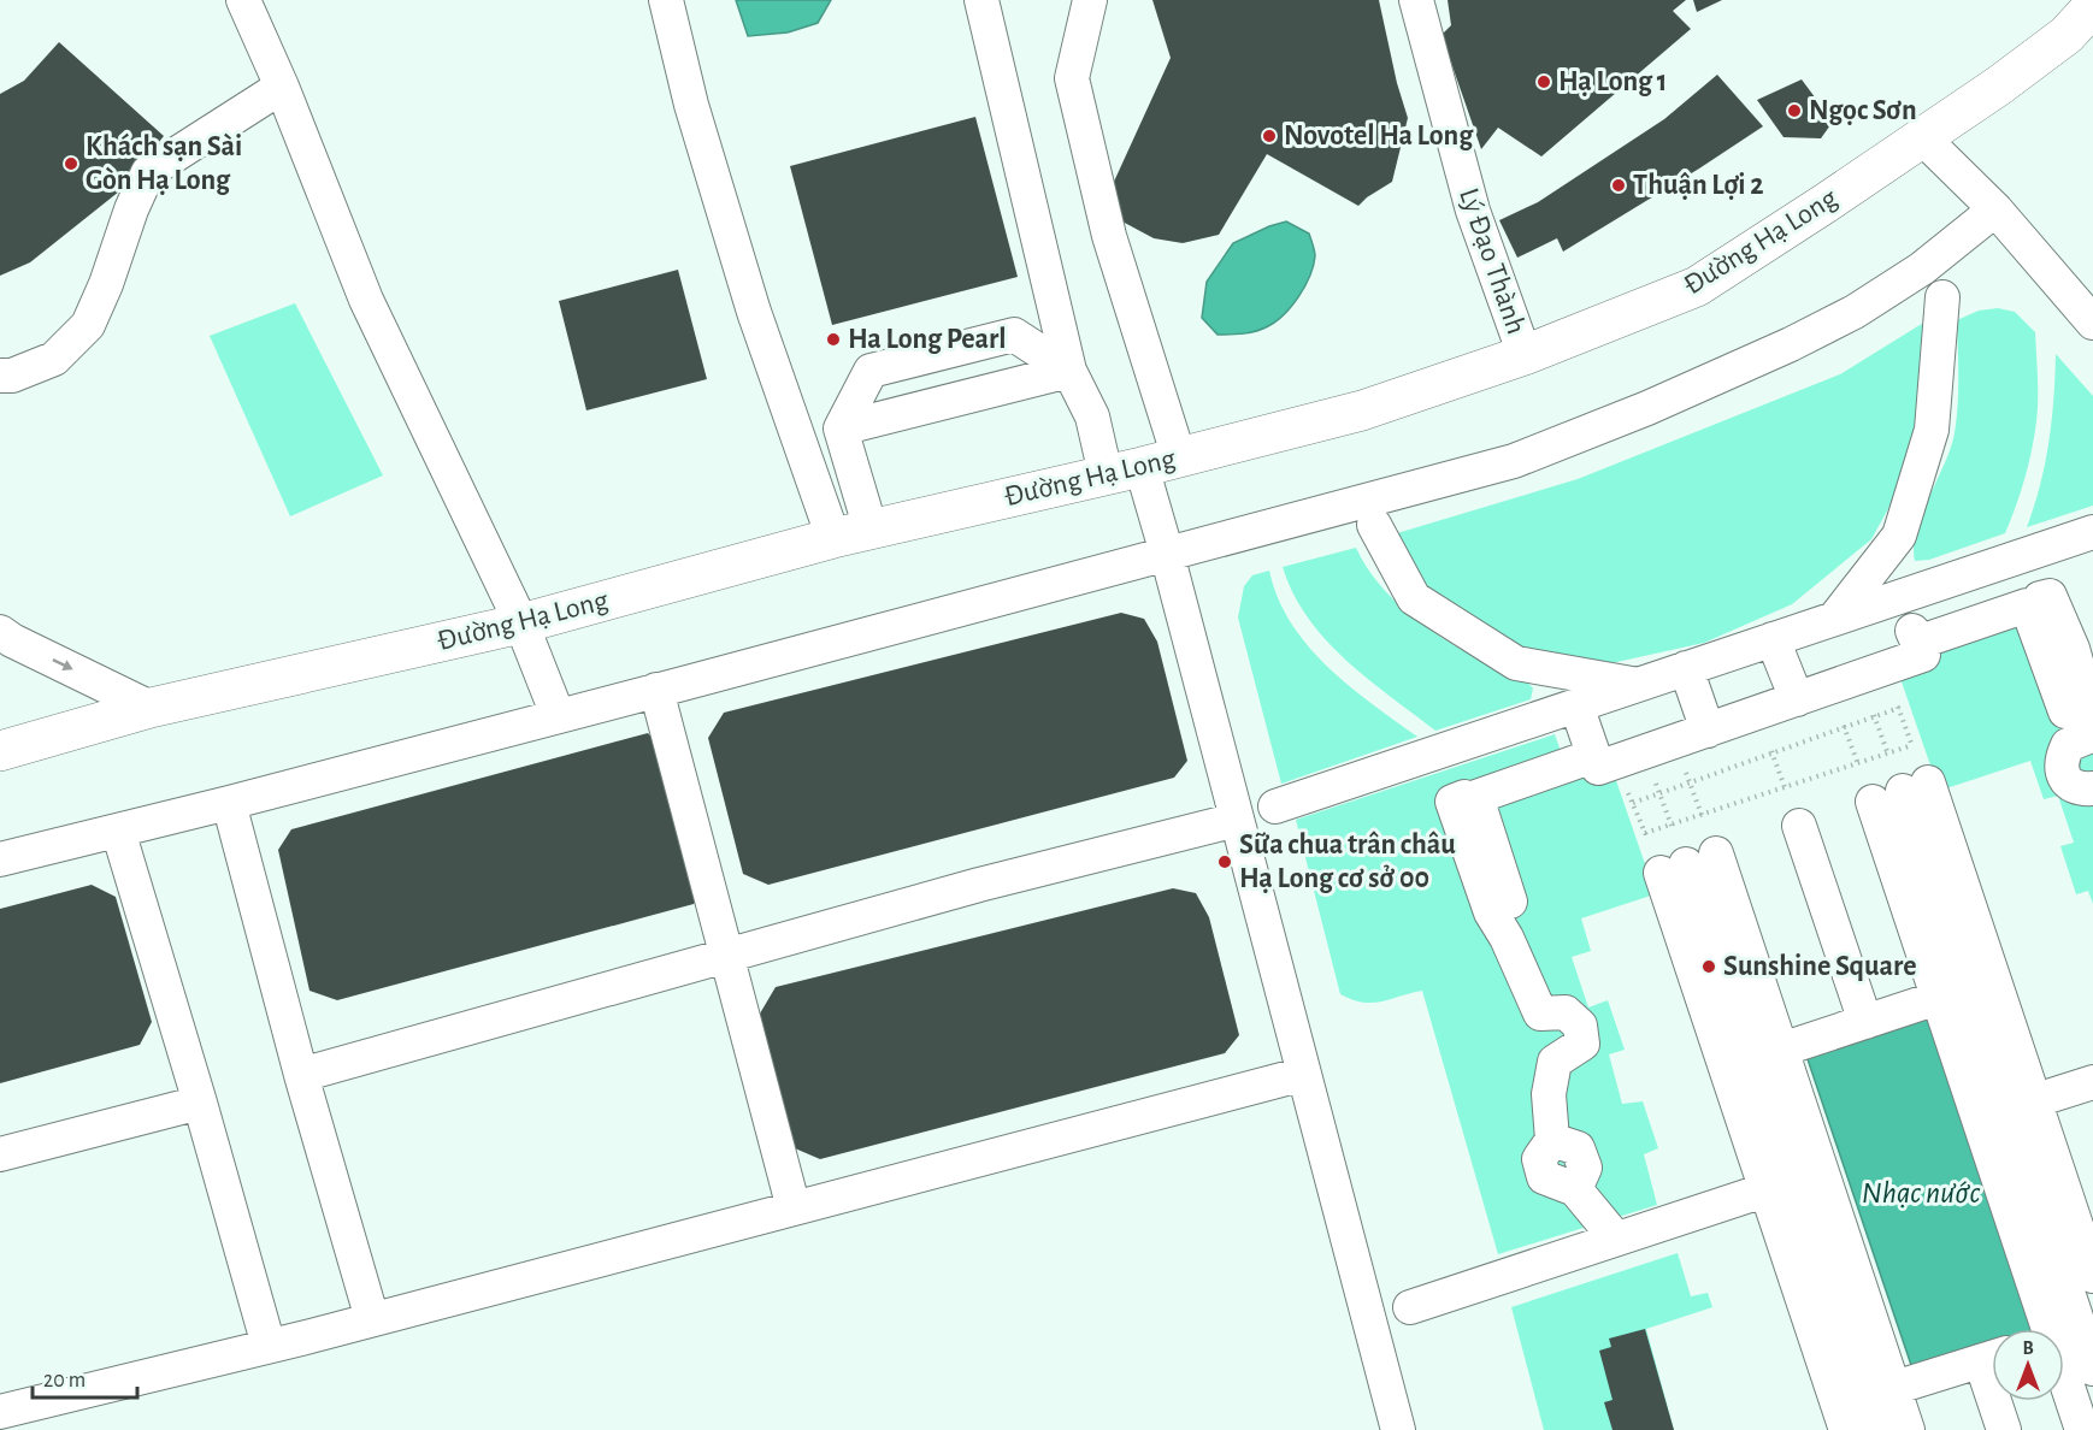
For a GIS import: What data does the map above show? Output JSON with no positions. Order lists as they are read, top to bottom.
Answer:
{
  "streets": {
    "main road": ["Đường Hạ Long"],
    "street": ["Lý Đạo Thành"]
  },
  "crossings": [
    ["Đường Hạ Long", "Lý Đạo Thành"]
  ],
  "water": ["Nhạc nước"],
  "places": [
    "Hạ Long 1",
    "Ngọc Sơn",
    "Novotel Ha Long",
    "Khách sạn Sài Gòn Hạ Long",
    "Thuận Lợi 2",
    "Ha Long Pearl",
    "Sữa chua trân châu Hạ Long cơ sở 00",
    "Sunshine Square"
  ],
  "scale_bar": "20 m",
  "north": "top"
}
